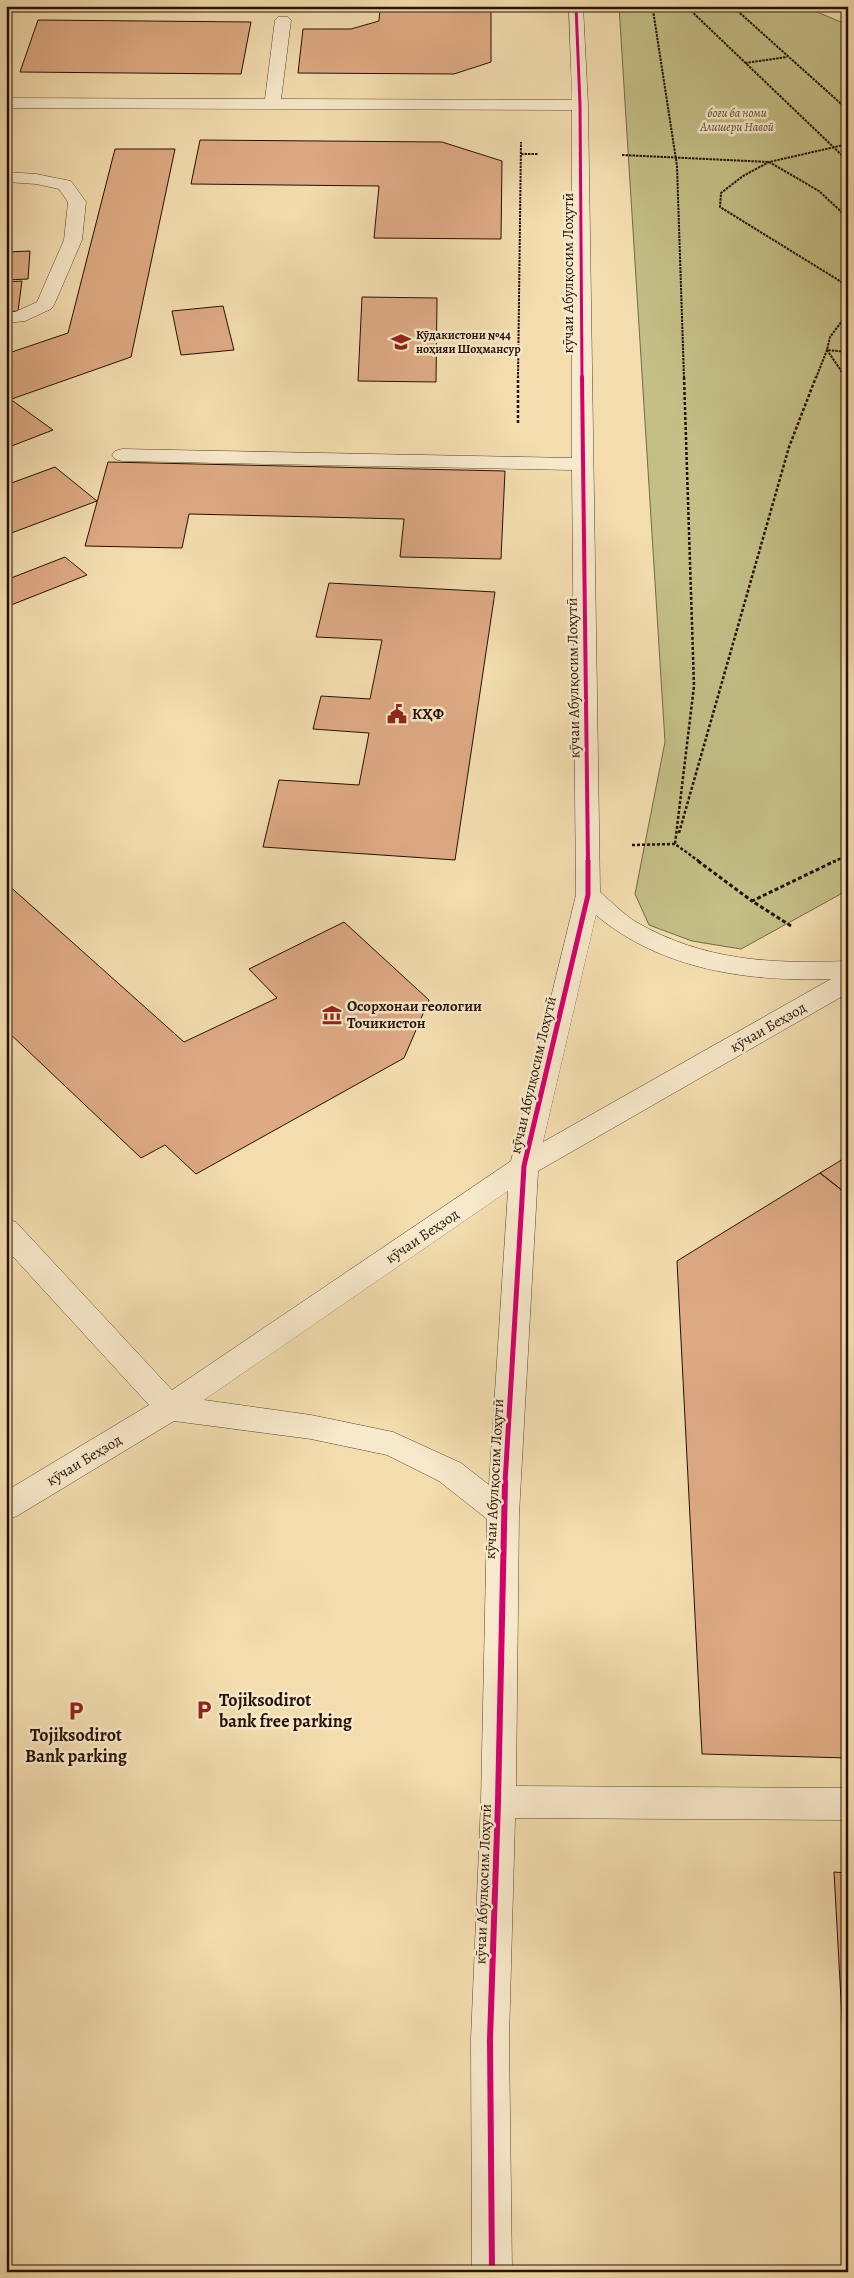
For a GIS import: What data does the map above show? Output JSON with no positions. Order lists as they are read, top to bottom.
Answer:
{
  "streets": {
    "street": ["кӯчаи Абулқосим Лоҳутӣ", "кӯчаи Беҳзод"]
  },
  "crossings": [
    ["кӯчаи Абулқосим Лоҳутӣ", "кӯчаи Беҳзод"]
  ],
  "parks": ["боғи ба номи Алишери Навоӣ"],
  "places": {
    "school or university": ["Кӯдакистони №44 ноҳияи Шоҳмансур"],
    "public building": ["КҲФ"],
    "museum": ["Осорхонаи геологии Точикистон"],
    "parking": ["Tojiksodirot bank free parking", "Tojiksodirot Bank parking"]
  }
}
